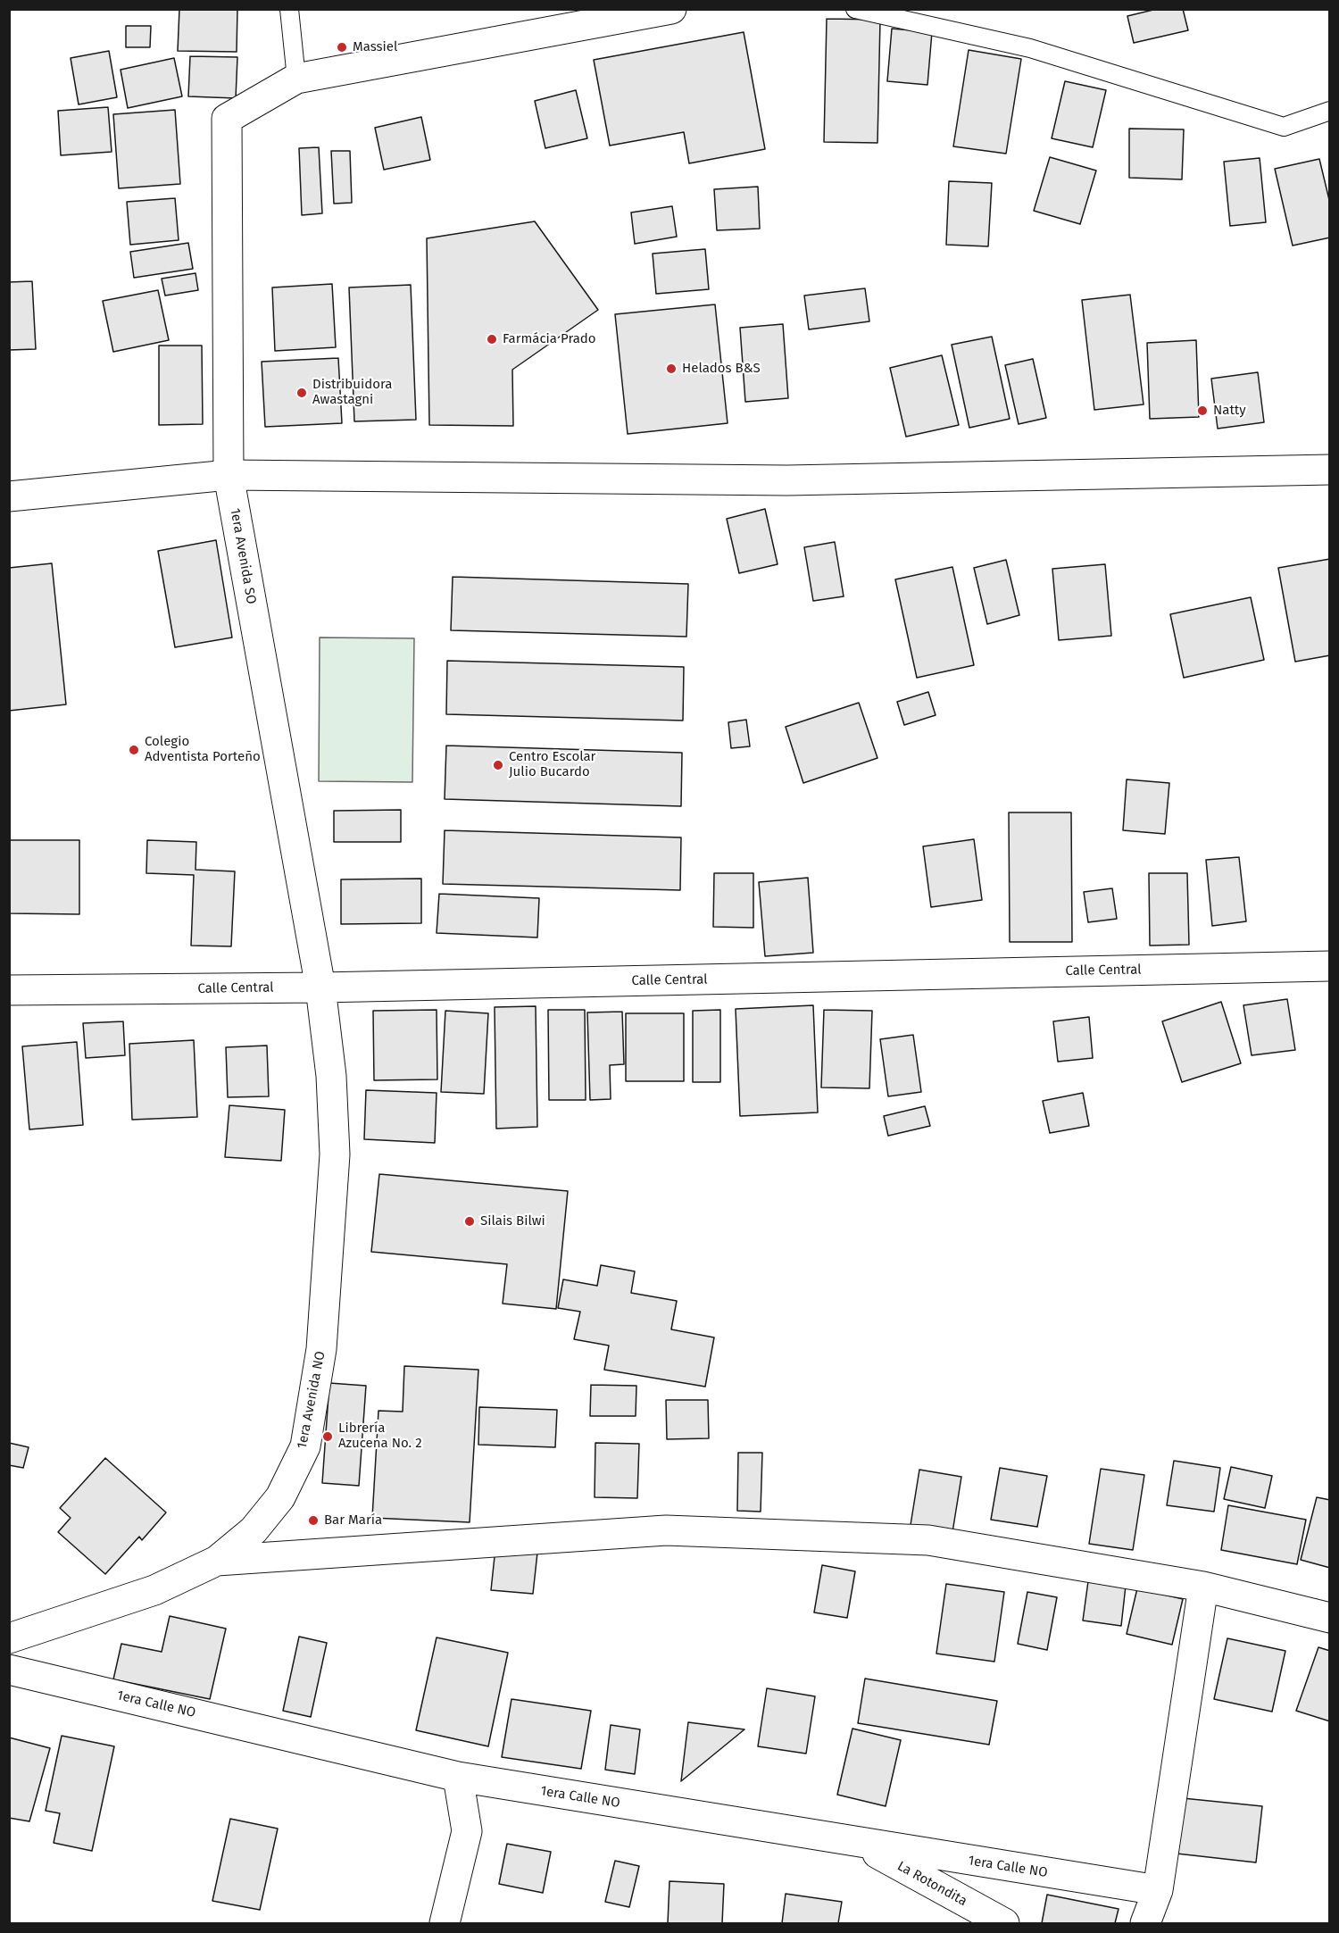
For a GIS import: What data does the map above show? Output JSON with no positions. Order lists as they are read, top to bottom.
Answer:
{
  "streets": {
    "street": [
      "1era Avenida SO",
      "Calle Central",
      "1era Avenida NO",
      "1era Calle NO",
      "La Rotondita"
    ]
  },
  "crossings": [
    ["1era Avenida SO", "Calle Central"],
    ["1era Avenida SO", "1era Avenida NO"],
    ["Calle Central", "1era Avenida NO"],
    ["1era Calle NO", "La Rotondita"]
  ],
  "places": [
    "Massiel",
    "Farmácia Prado",
    "Helados B&S",
    "Distribuidora Awastagni",
    "Natty",
    "Colegio Adventista Porteño",
    "Centro Escolar Julio Bucardo",
    "Silais Bilwi",
    "Librería Azucena No. 2",
    "Bar María"
  ]
}
